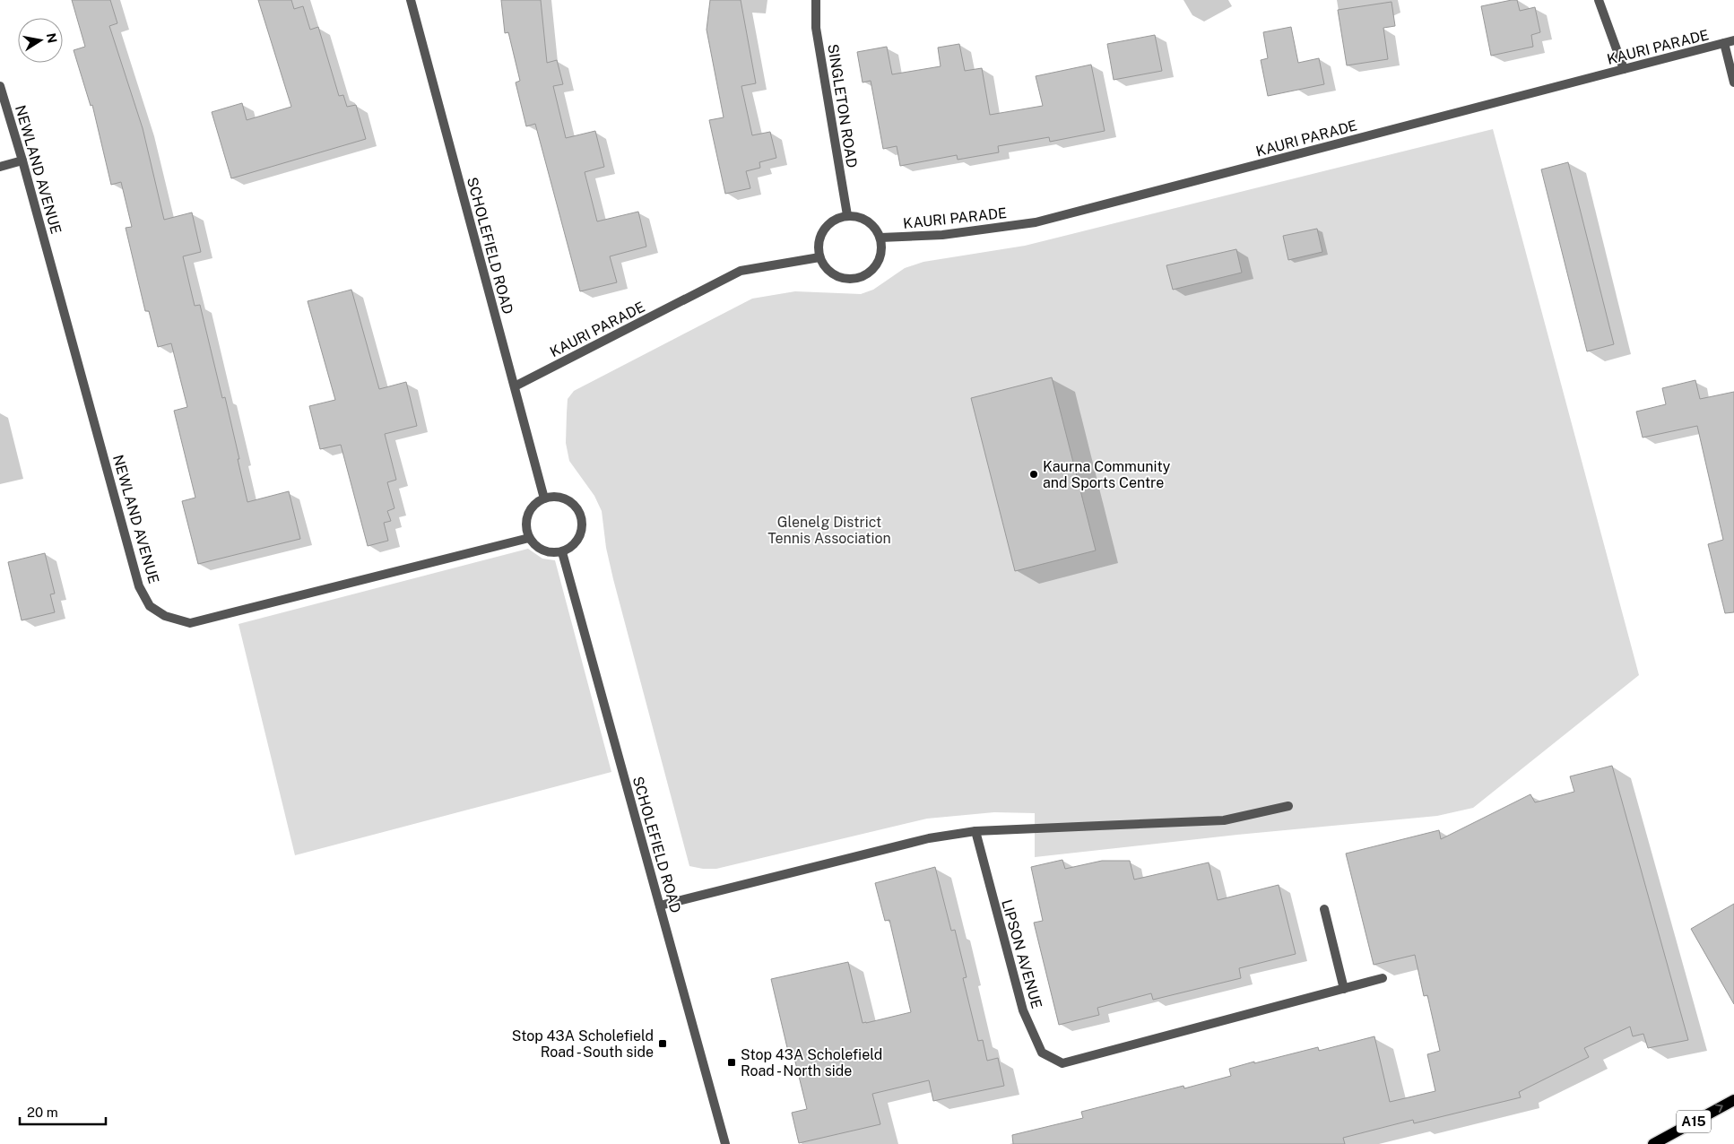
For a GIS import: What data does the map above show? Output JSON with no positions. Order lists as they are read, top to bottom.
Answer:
{
  "streets": {
    "main road": ["A15"],
    "street": [
      "KAURI PARADE",
      "SINGLETON ROAD",
      "NEWLAND AVENUE",
      "SCHOLEFIELD ROAD",
      "LIPSON AVENUE"
    ]
  },
  "crossings": [
    ["KAURI PARADE", "SINGLETON ROAD"],
    ["KAURI PARADE", "SCHOLEFIELD ROAD"],
    ["NEWLAND AVENUE", "SCHOLEFIELD ROAD"]
  ],
  "parks": ["Glenelg District Tennis Association"],
  "places": {
    "other": ["Kaurna Community and Sports Centre"],
    "transit": ["Stop 43A Scholefield Road - South side", "Stop 43A Scholefield Road - North side"]
  },
  "scale_bar": "20 m",
  "north": "right"
}
